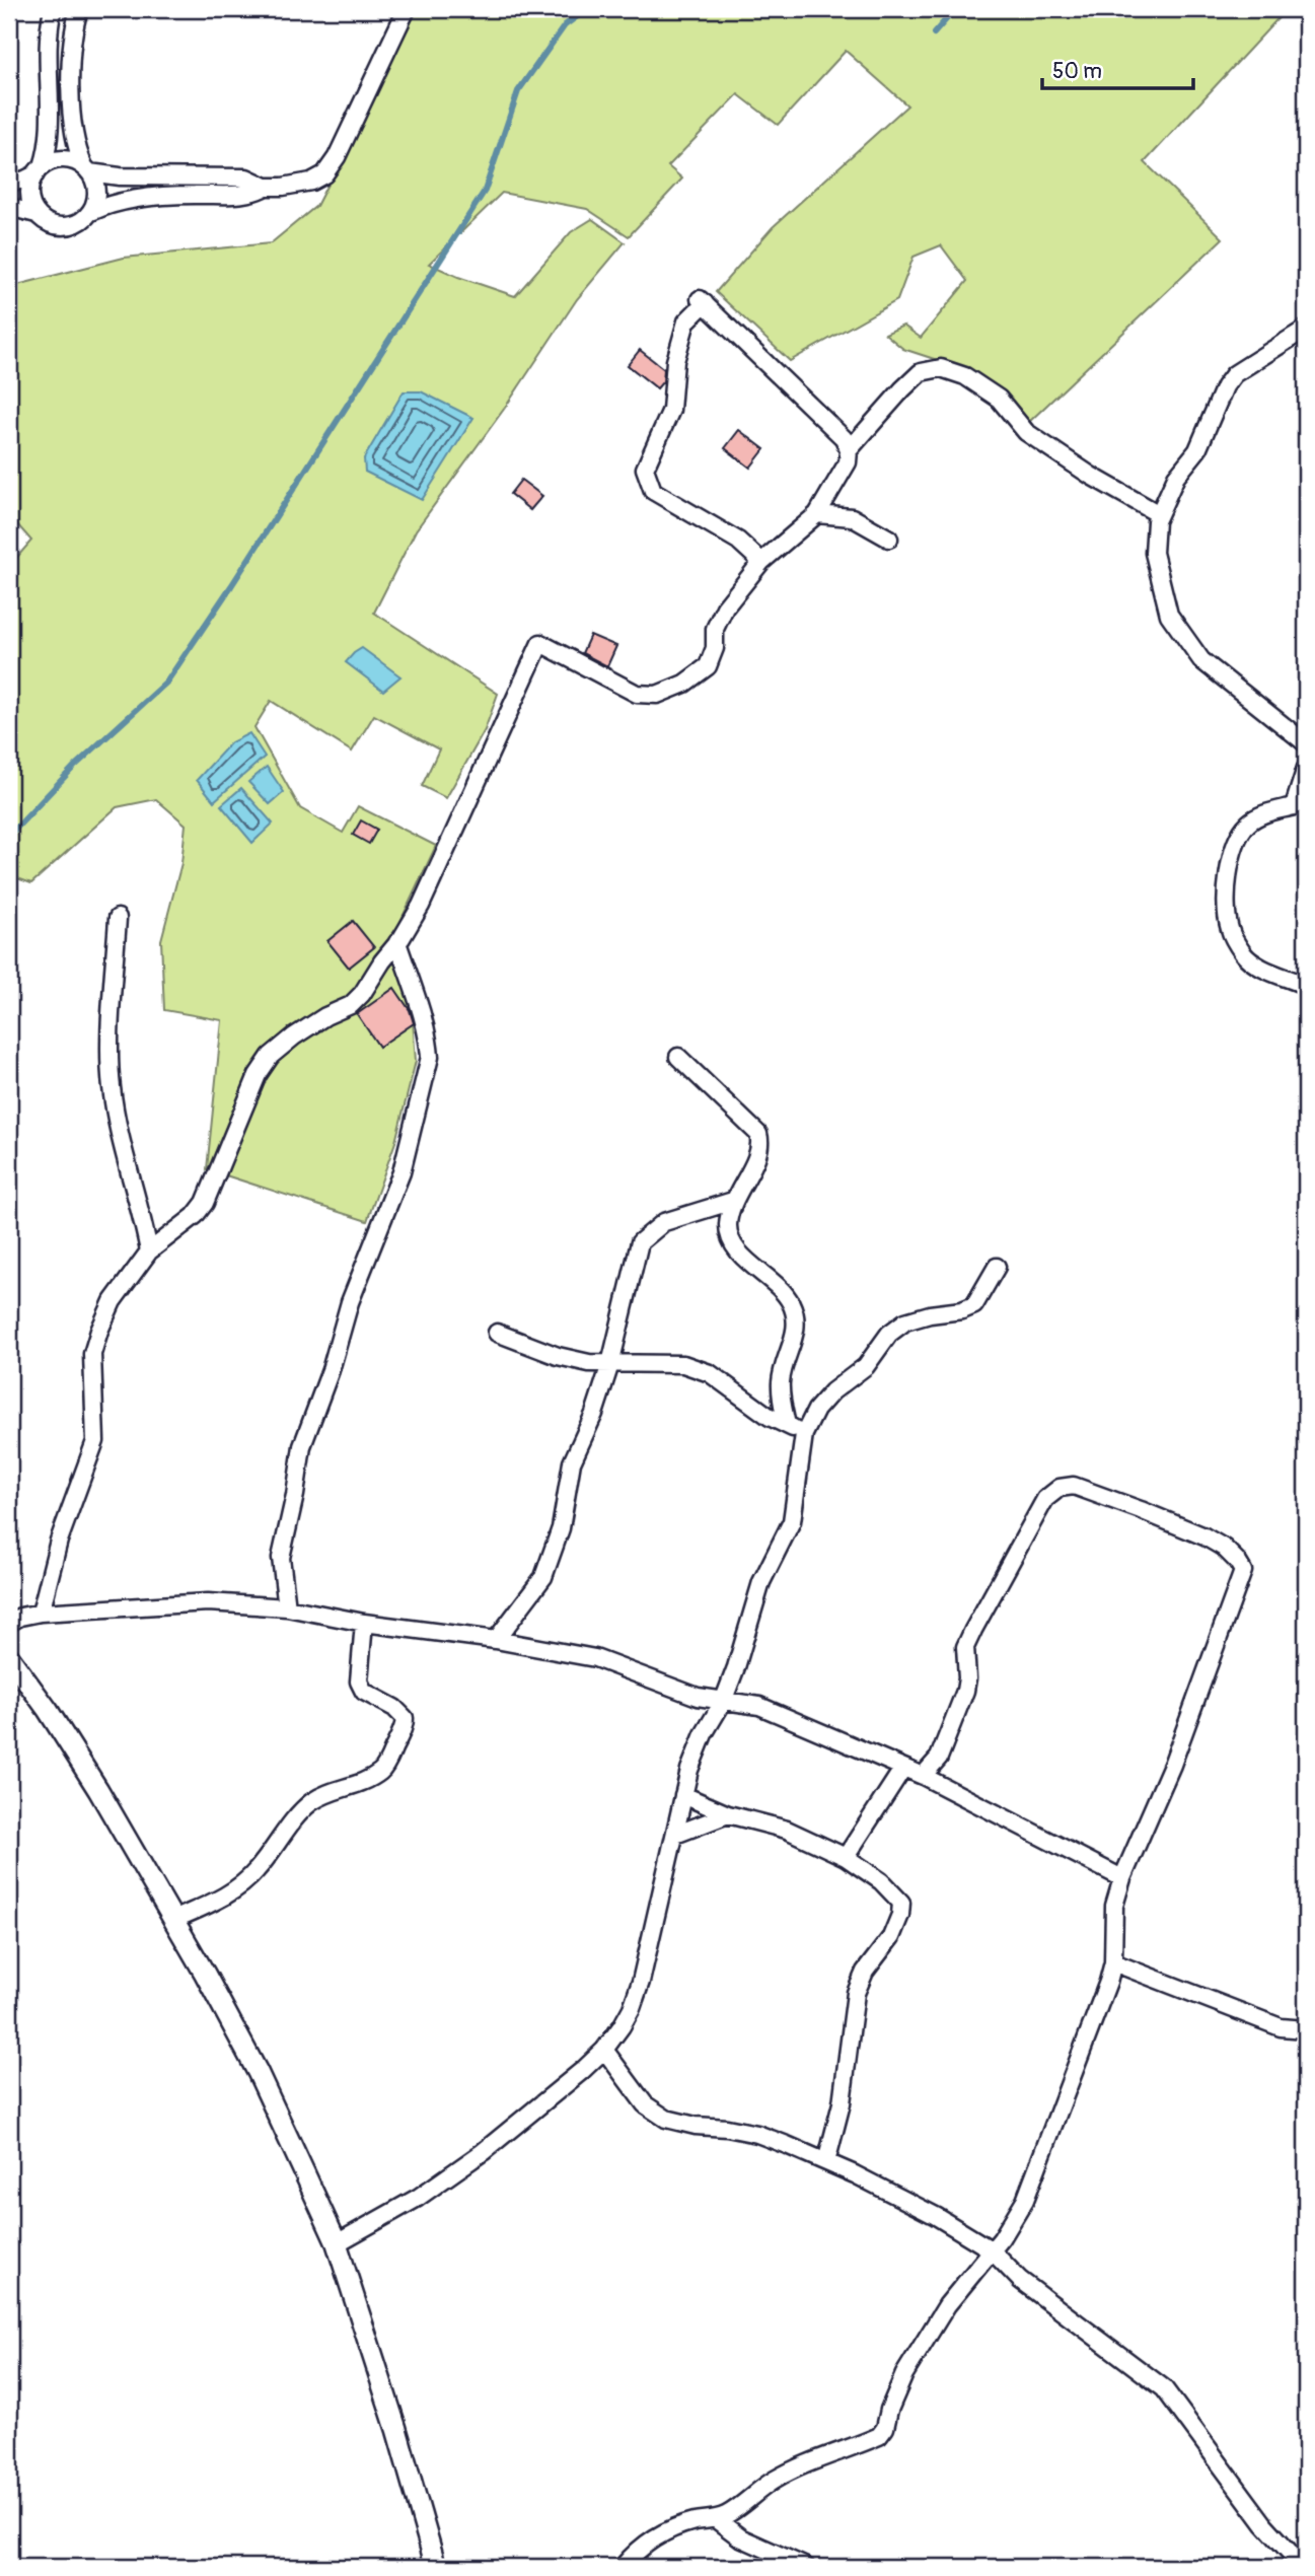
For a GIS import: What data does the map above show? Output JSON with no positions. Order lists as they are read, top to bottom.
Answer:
{
  "scale_bar": "50 m"
}
